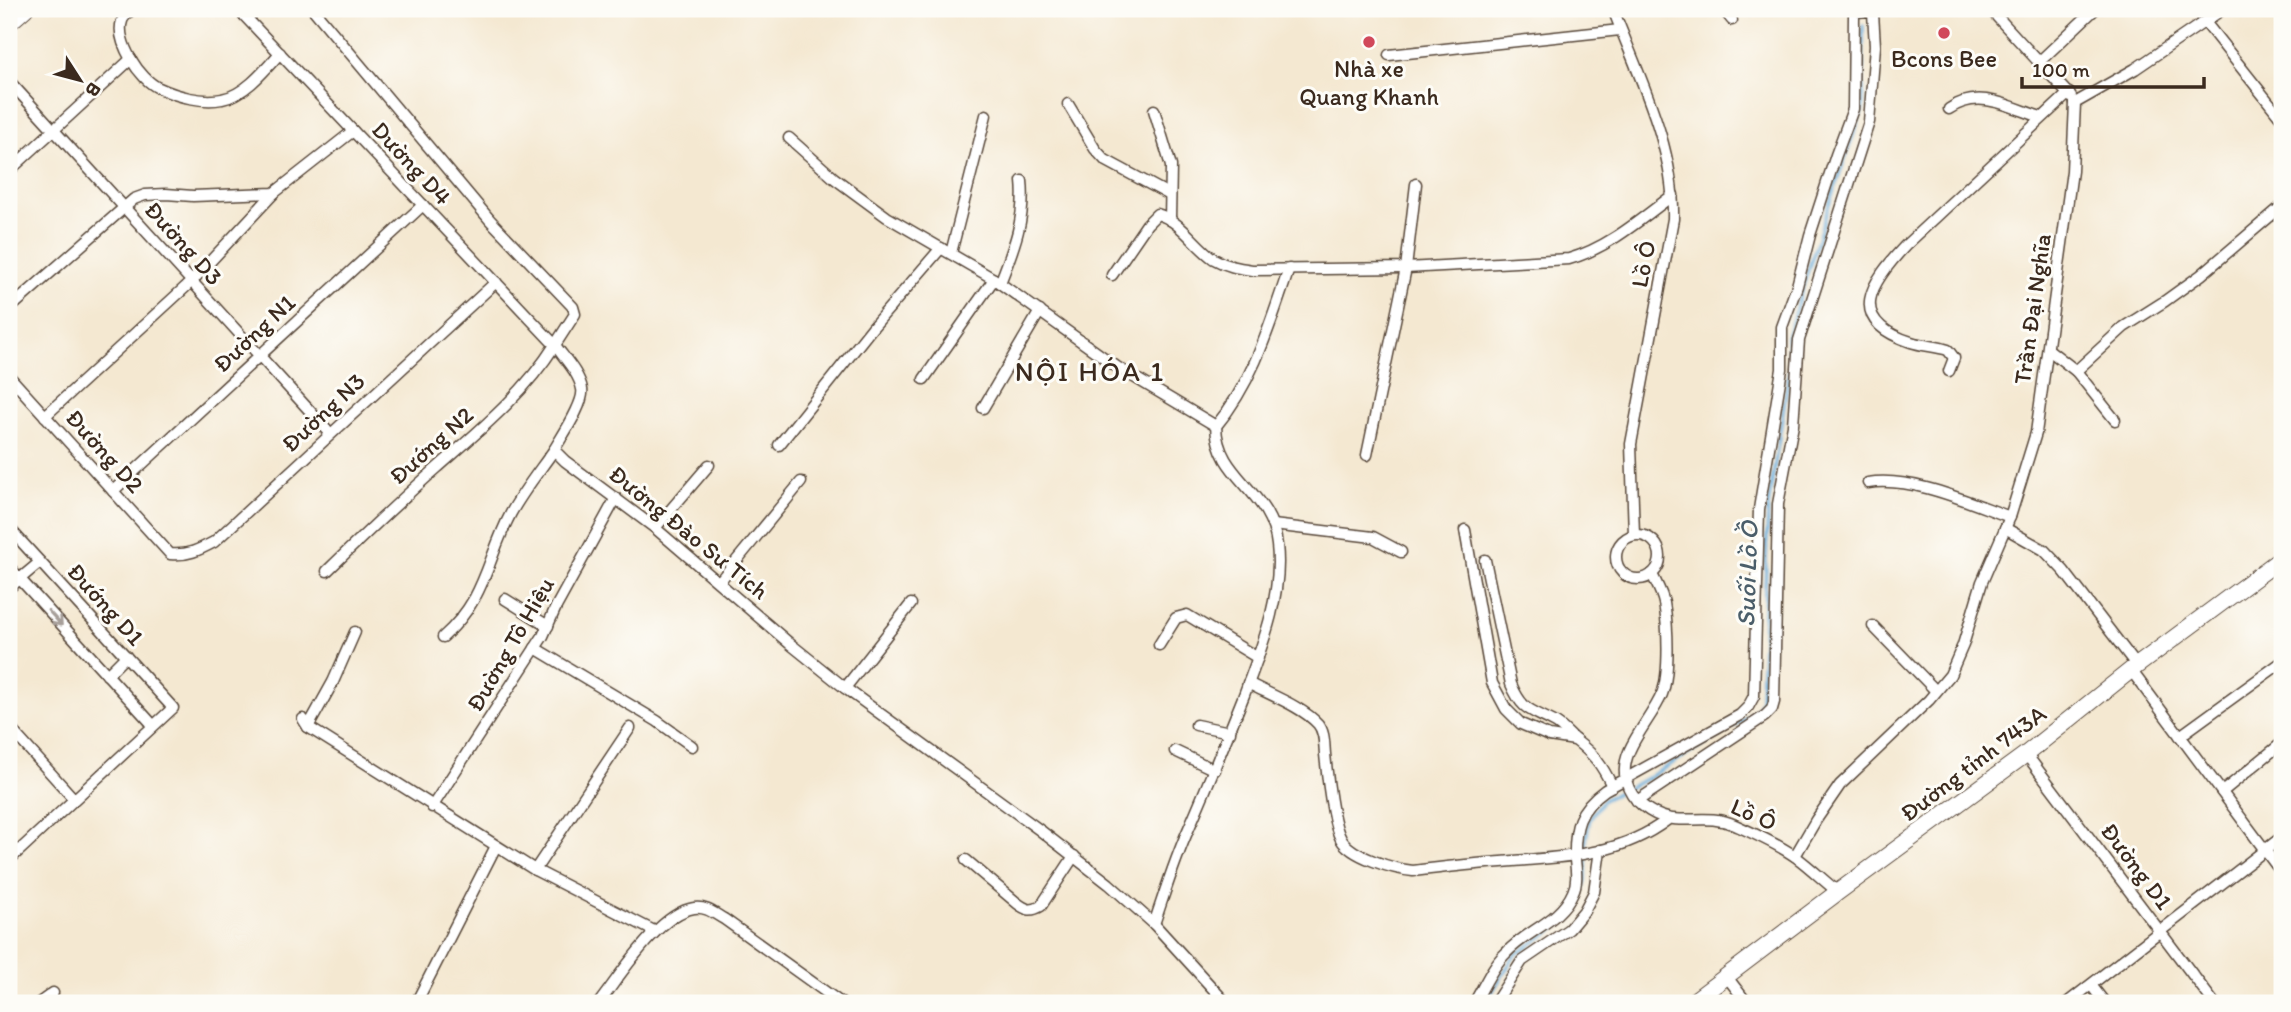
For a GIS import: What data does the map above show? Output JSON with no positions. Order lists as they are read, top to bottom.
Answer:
{
  "streets": {
    "main road": ["Đường tỉnh 743A"],
    "street": [
      "Dường D4",
      "Đường D3",
      "Lồ Ô",
      "Trần Đại Nghĩa",
      "Đường N1",
      "Đường N3",
      "Đướng N2",
      "Đường D2",
      "Đường Đào Sư Tích",
      "Đướng D1",
      "Đường Tô Hiệu",
      "Đường D1"
    ]
  },
  "crossings": [
    ["Dường D4", "Đường N1"],
    ["Dường D4", "Đường N3"],
    ["Dường D4", "Đướng N2"],
    ["Đường D3", "Đường N1"],
    ["Đường D3", "Đường N3"],
    ["Lồ Ô", "Trần Đại Nghĩa"],
    ["Lồ Ô", "Đường tỉnh 743A"],
    ["Đường N1", "Đường D2"],
    ["Đường N3", "Đường D2"],
    ["Đường Đào Sư Tích", "Đường Tô Hiệu"],
    ["Đường tỉnh 743A", "Đường D1"]
  ],
  "districts": ["NỘI HÓA 1"],
  "water": ["Suối Lồ Ồ"],
  "places": ["Bcons Bee", "Nhà xe Quang Khanh"],
  "scale_bar": "100 m",
  "north": "bottom right"
}
